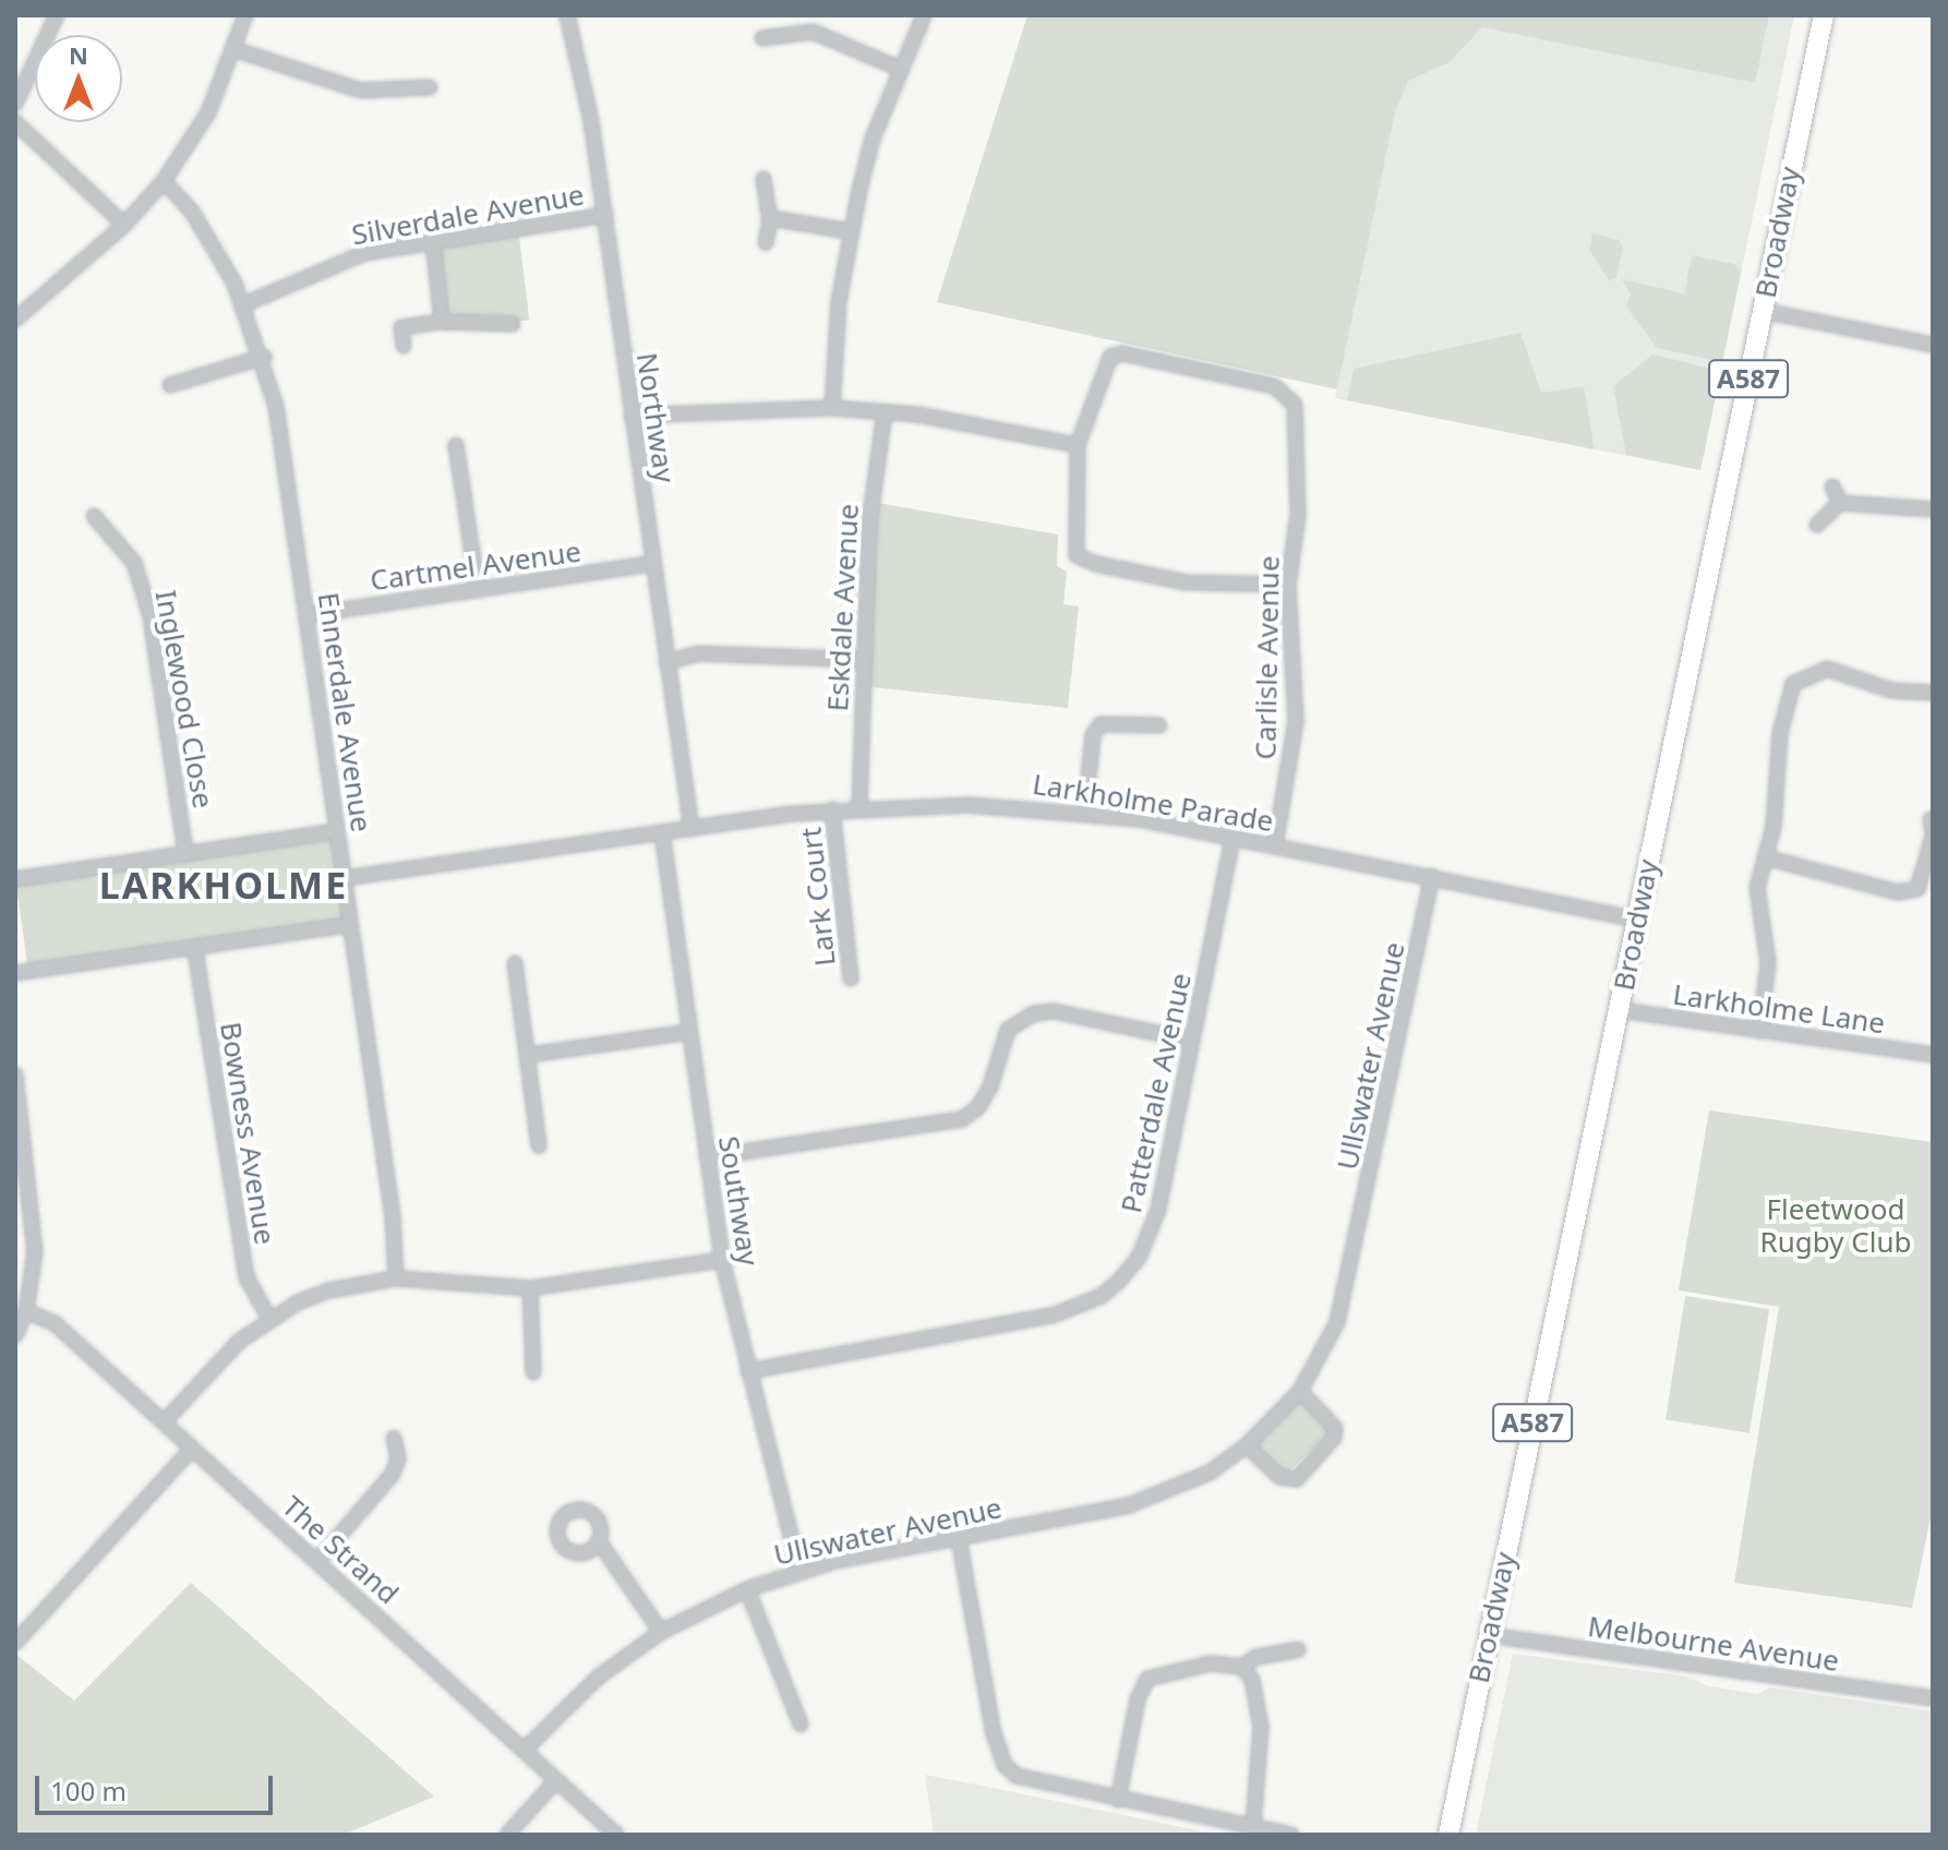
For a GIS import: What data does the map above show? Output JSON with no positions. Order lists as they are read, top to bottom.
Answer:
{
  "streets": {
    "main road": ["Broadway", "A587"],
    "street": [
      "Silverdale Avenue",
      "Northway",
      "Cartmel Avenue",
      "Eskdale Avenue",
      "Carlisle Avenue",
      "Inglewood Close",
      "Ennerdale Avenue",
      "Larkholme Parade",
      "Lark Court",
      "Larkholme Lane",
      "Ullswater Avenue",
      "Patterdale Avenue",
      "Bowness Avenue",
      "Southway",
      "The Strand",
      "Melbourne Avenue"
    ]
  },
  "crossings": [
    ["Silverdale Avenue", "Northway"],
    ["Silverdale Avenue", "Ennerdale Avenue"],
    ["Broadway", "Larkholme Parade"],
    ["Broadway", "Larkholme Lane"],
    ["Broadway", "Melbourne Avenue"],
    ["Northway", "Cartmel Avenue"],
    ["Northway", "Larkholme Parade"],
    ["Cartmel Avenue", "Ennerdale Avenue"],
    ["Eskdale Avenue", "Larkholme Parade"],
    ["Carlisle Avenue", "Larkholme Parade"],
    ["Ennerdale Avenue", "Larkholme Parade"],
    ["Larkholme Parade", "Lark Court"],
    ["Larkholme Parade", "Ullswater Avenue"],
    ["Larkholme Parade", "Patterdale Avenue"],
    ["Larkholme Parade", "Southway"],
    ["Ullswater Avenue", "Southway"],
    ["Ullswater Avenue", "The Strand"],
    ["Patterdale Avenue", "Southway"]
  ],
  "districts": ["LARKHOLME"],
  "parks": ["Fleetwood Rugby Club"],
  "scale_bar": "100 m",
  "north": "top"
}
